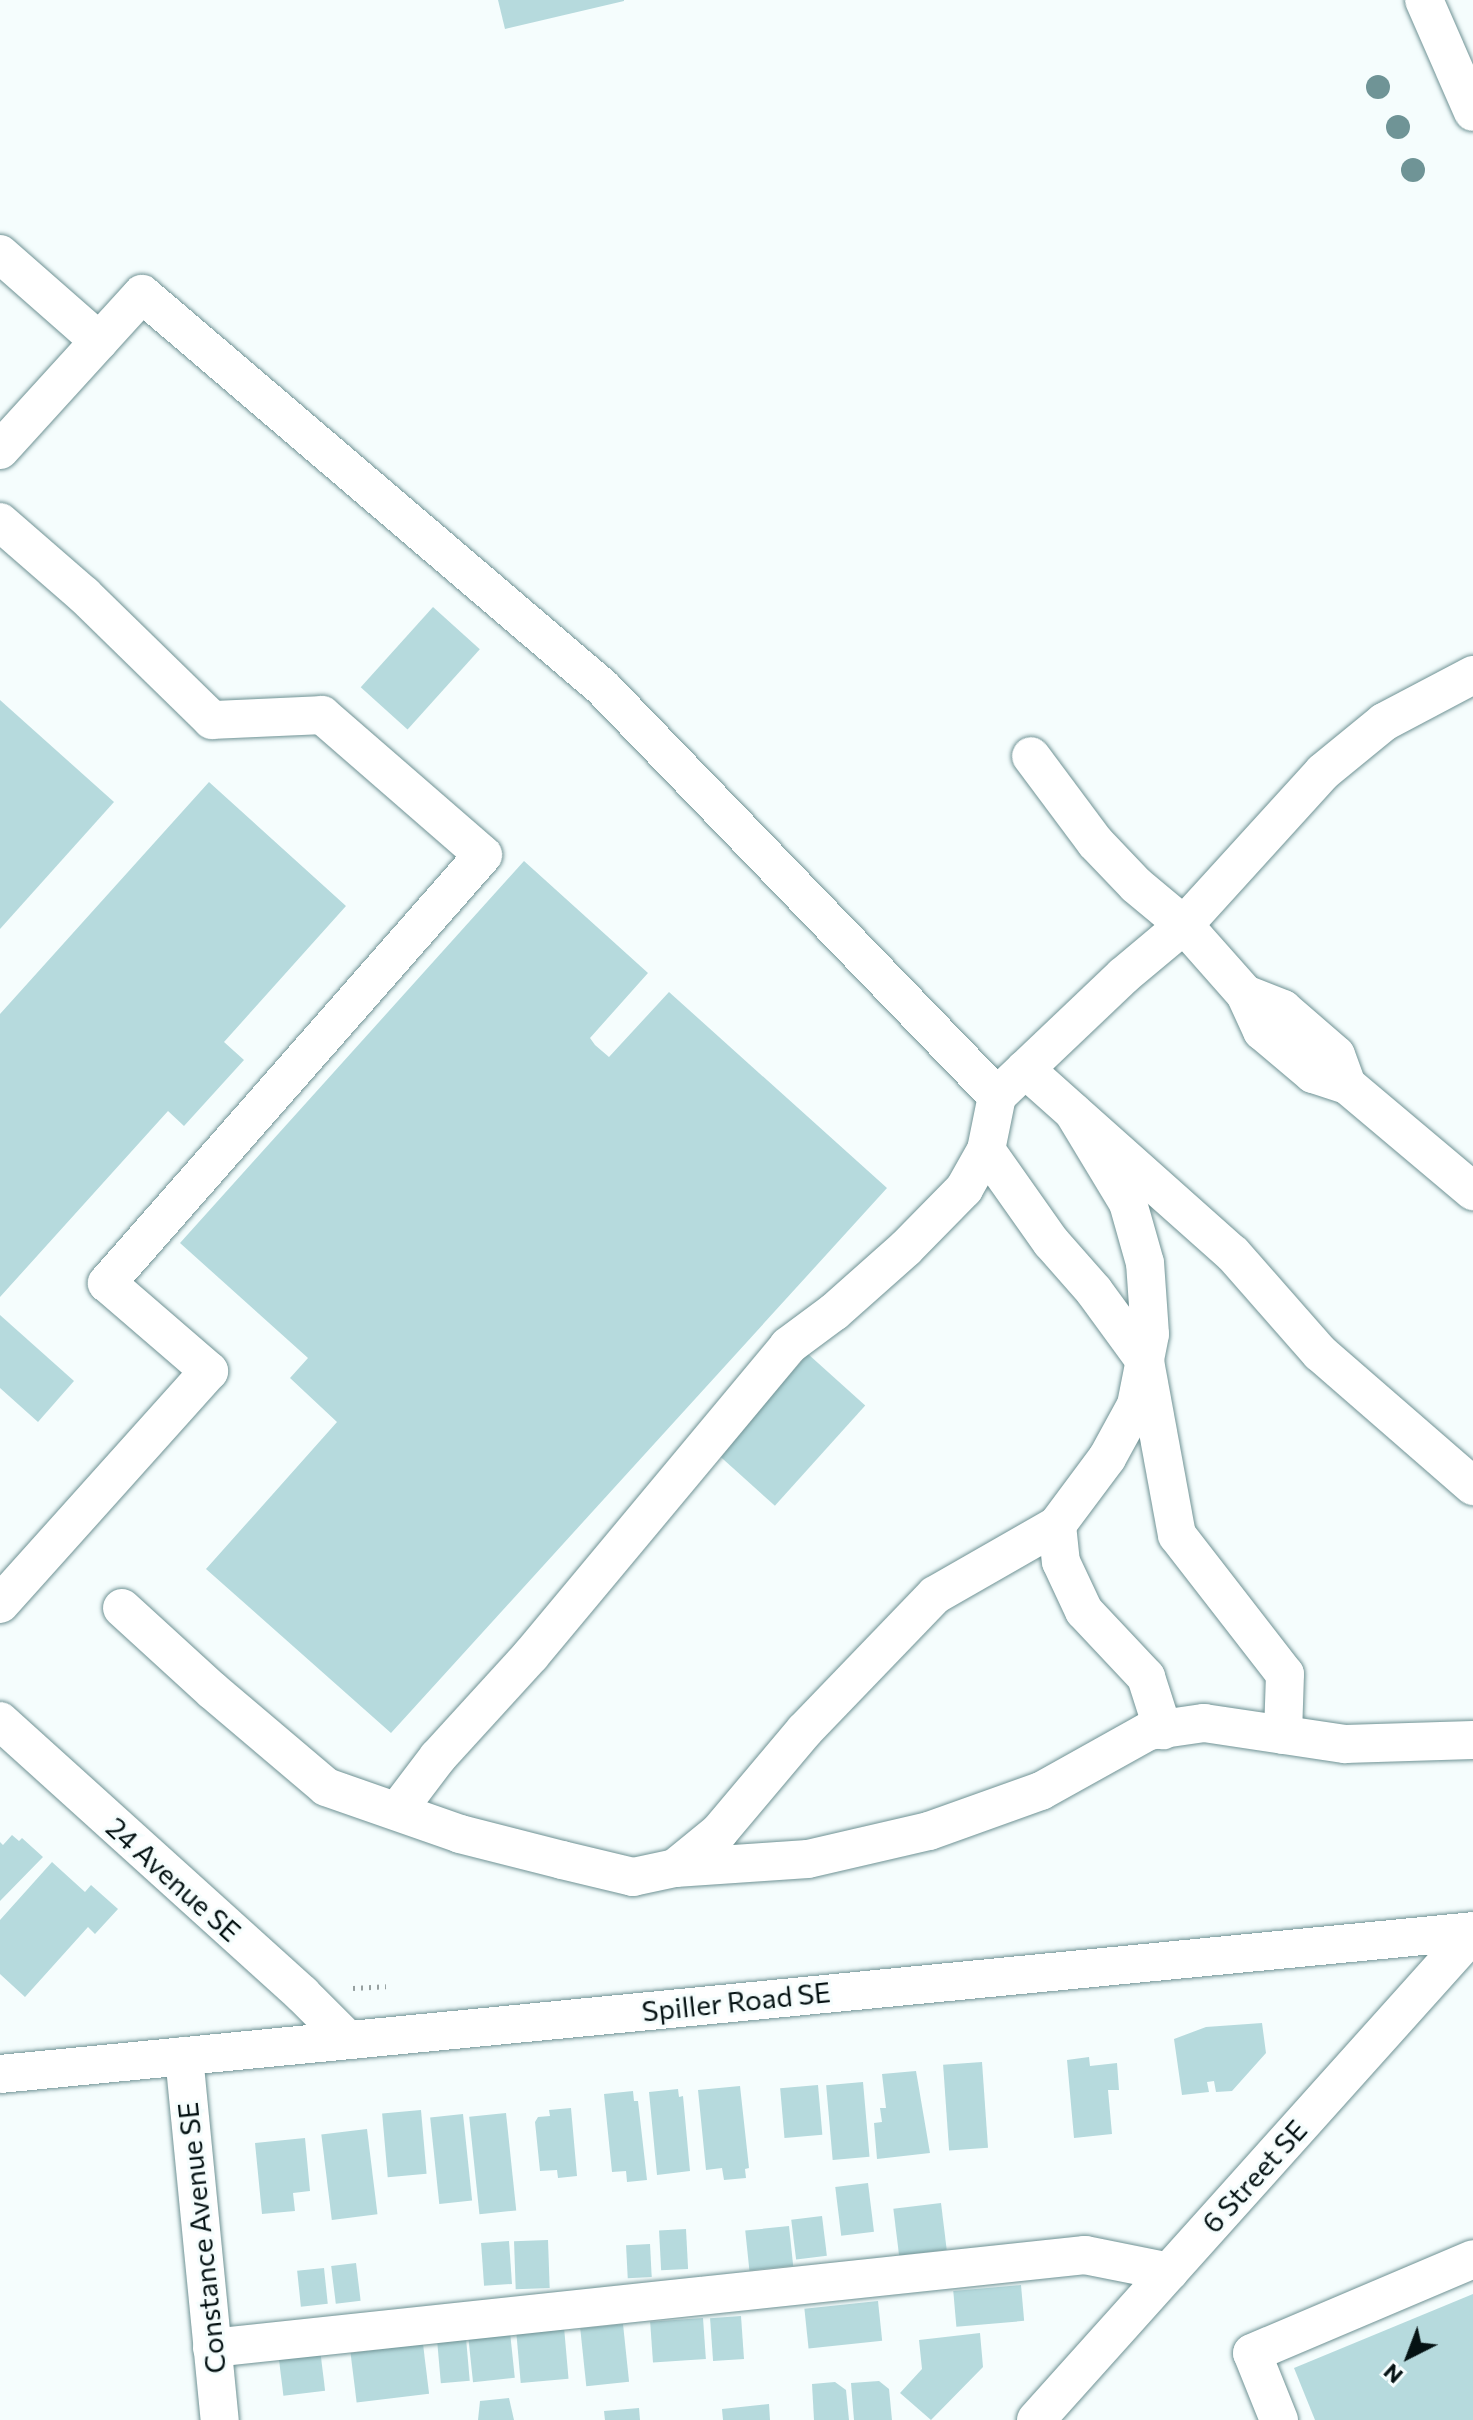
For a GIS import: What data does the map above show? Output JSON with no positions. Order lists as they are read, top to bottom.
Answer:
{
  "streets": {
    "street": [
      "24 Avenue SE",
      "Spiller Road SE",
      "6 Street SE",
      "Constance Avenue SE"
    ]
  },
  "crossings": [
    ["24 Avenue SE", "Spiller Road SE"],
    ["Spiller Road SE", "6 Street SE"],
    ["Spiller Road SE", "Constance Avenue SE"]
  ],
  "north": "bottom left"
}
